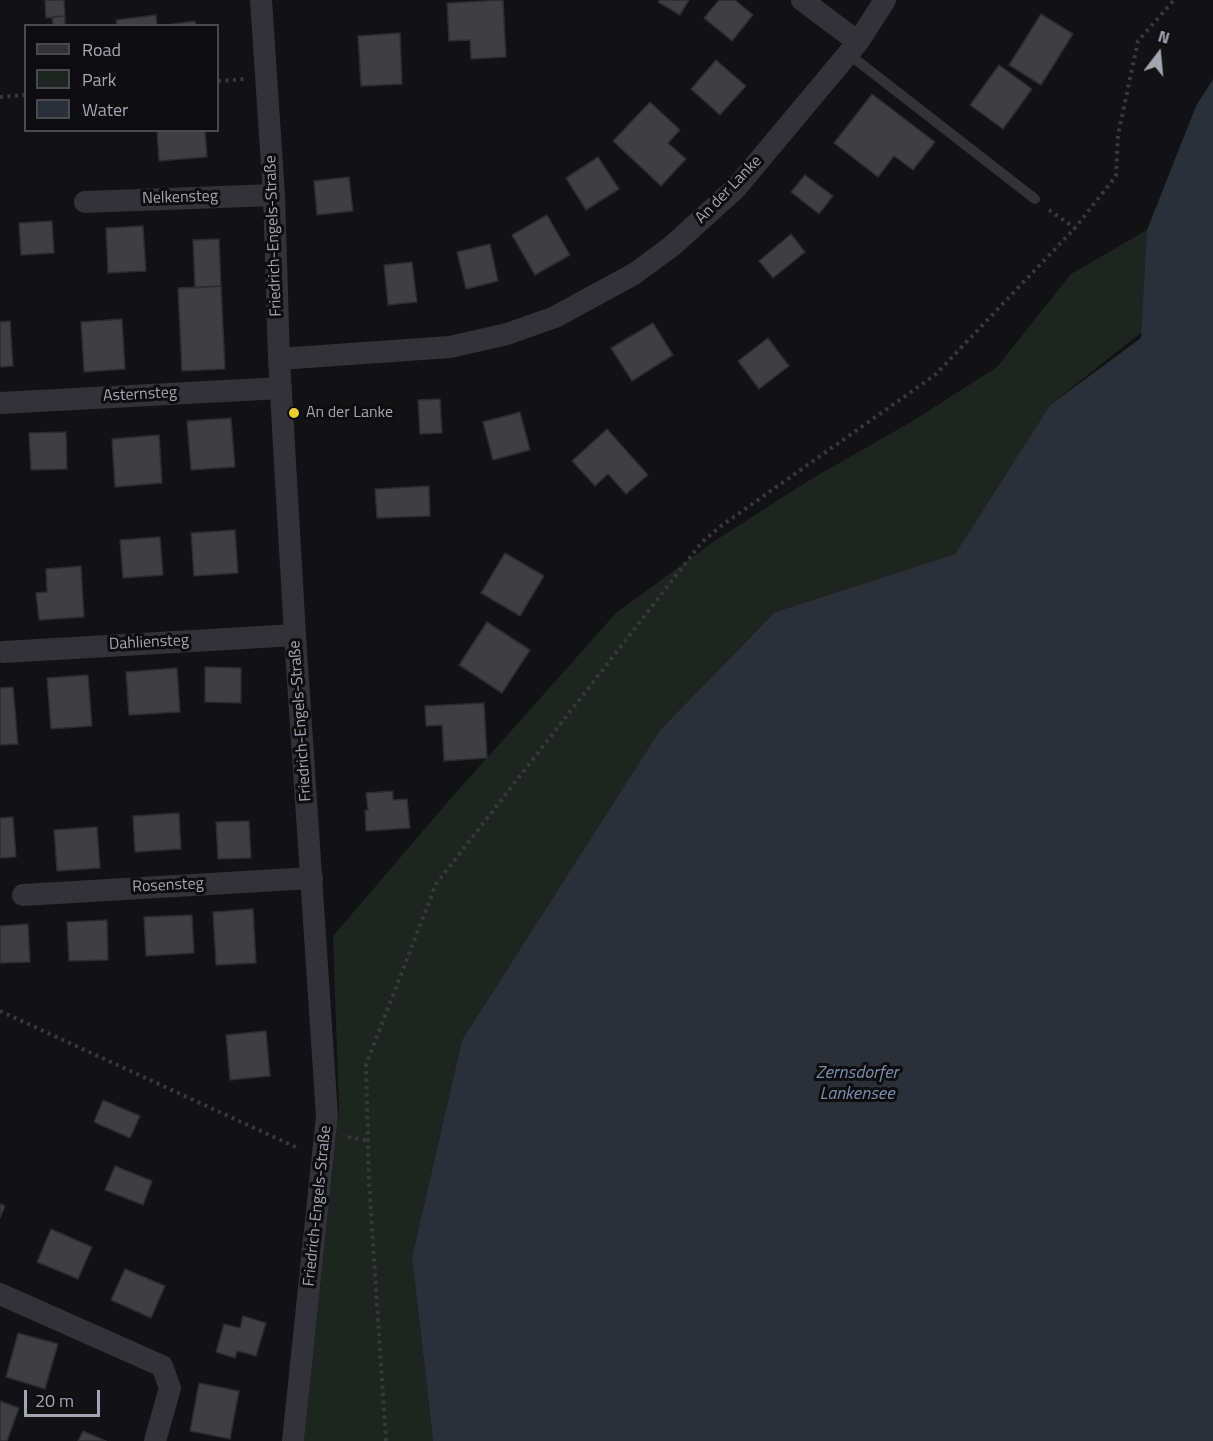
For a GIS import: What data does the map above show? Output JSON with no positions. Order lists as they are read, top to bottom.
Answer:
{
  "streets": {
    "street": [
      "An der Lanke",
      "Nelkensteg",
      "Friedrich-Engels-Straße",
      "Asternsteg",
      "Dahliensteg",
      "Rosensteg"
    ]
  },
  "crossings": [
    ["An der Lanke", "Friedrich-Engels-Straße"],
    ["Nelkensteg", "Friedrich-Engels-Straße"],
    ["Friedrich-Engels-Straße", "Asternsteg"],
    ["Friedrich-Engels-Straße", "Dahliensteg"],
    ["Friedrich-Engels-Straße", "Rosensteg"]
  ],
  "water": ["Zernsdorfer Lankensee"],
  "places": ["An der Lanke"],
  "legend": ["Road", "Park", "Water"],
  "scale_bar": "20 m",
  "north": "top"
}
